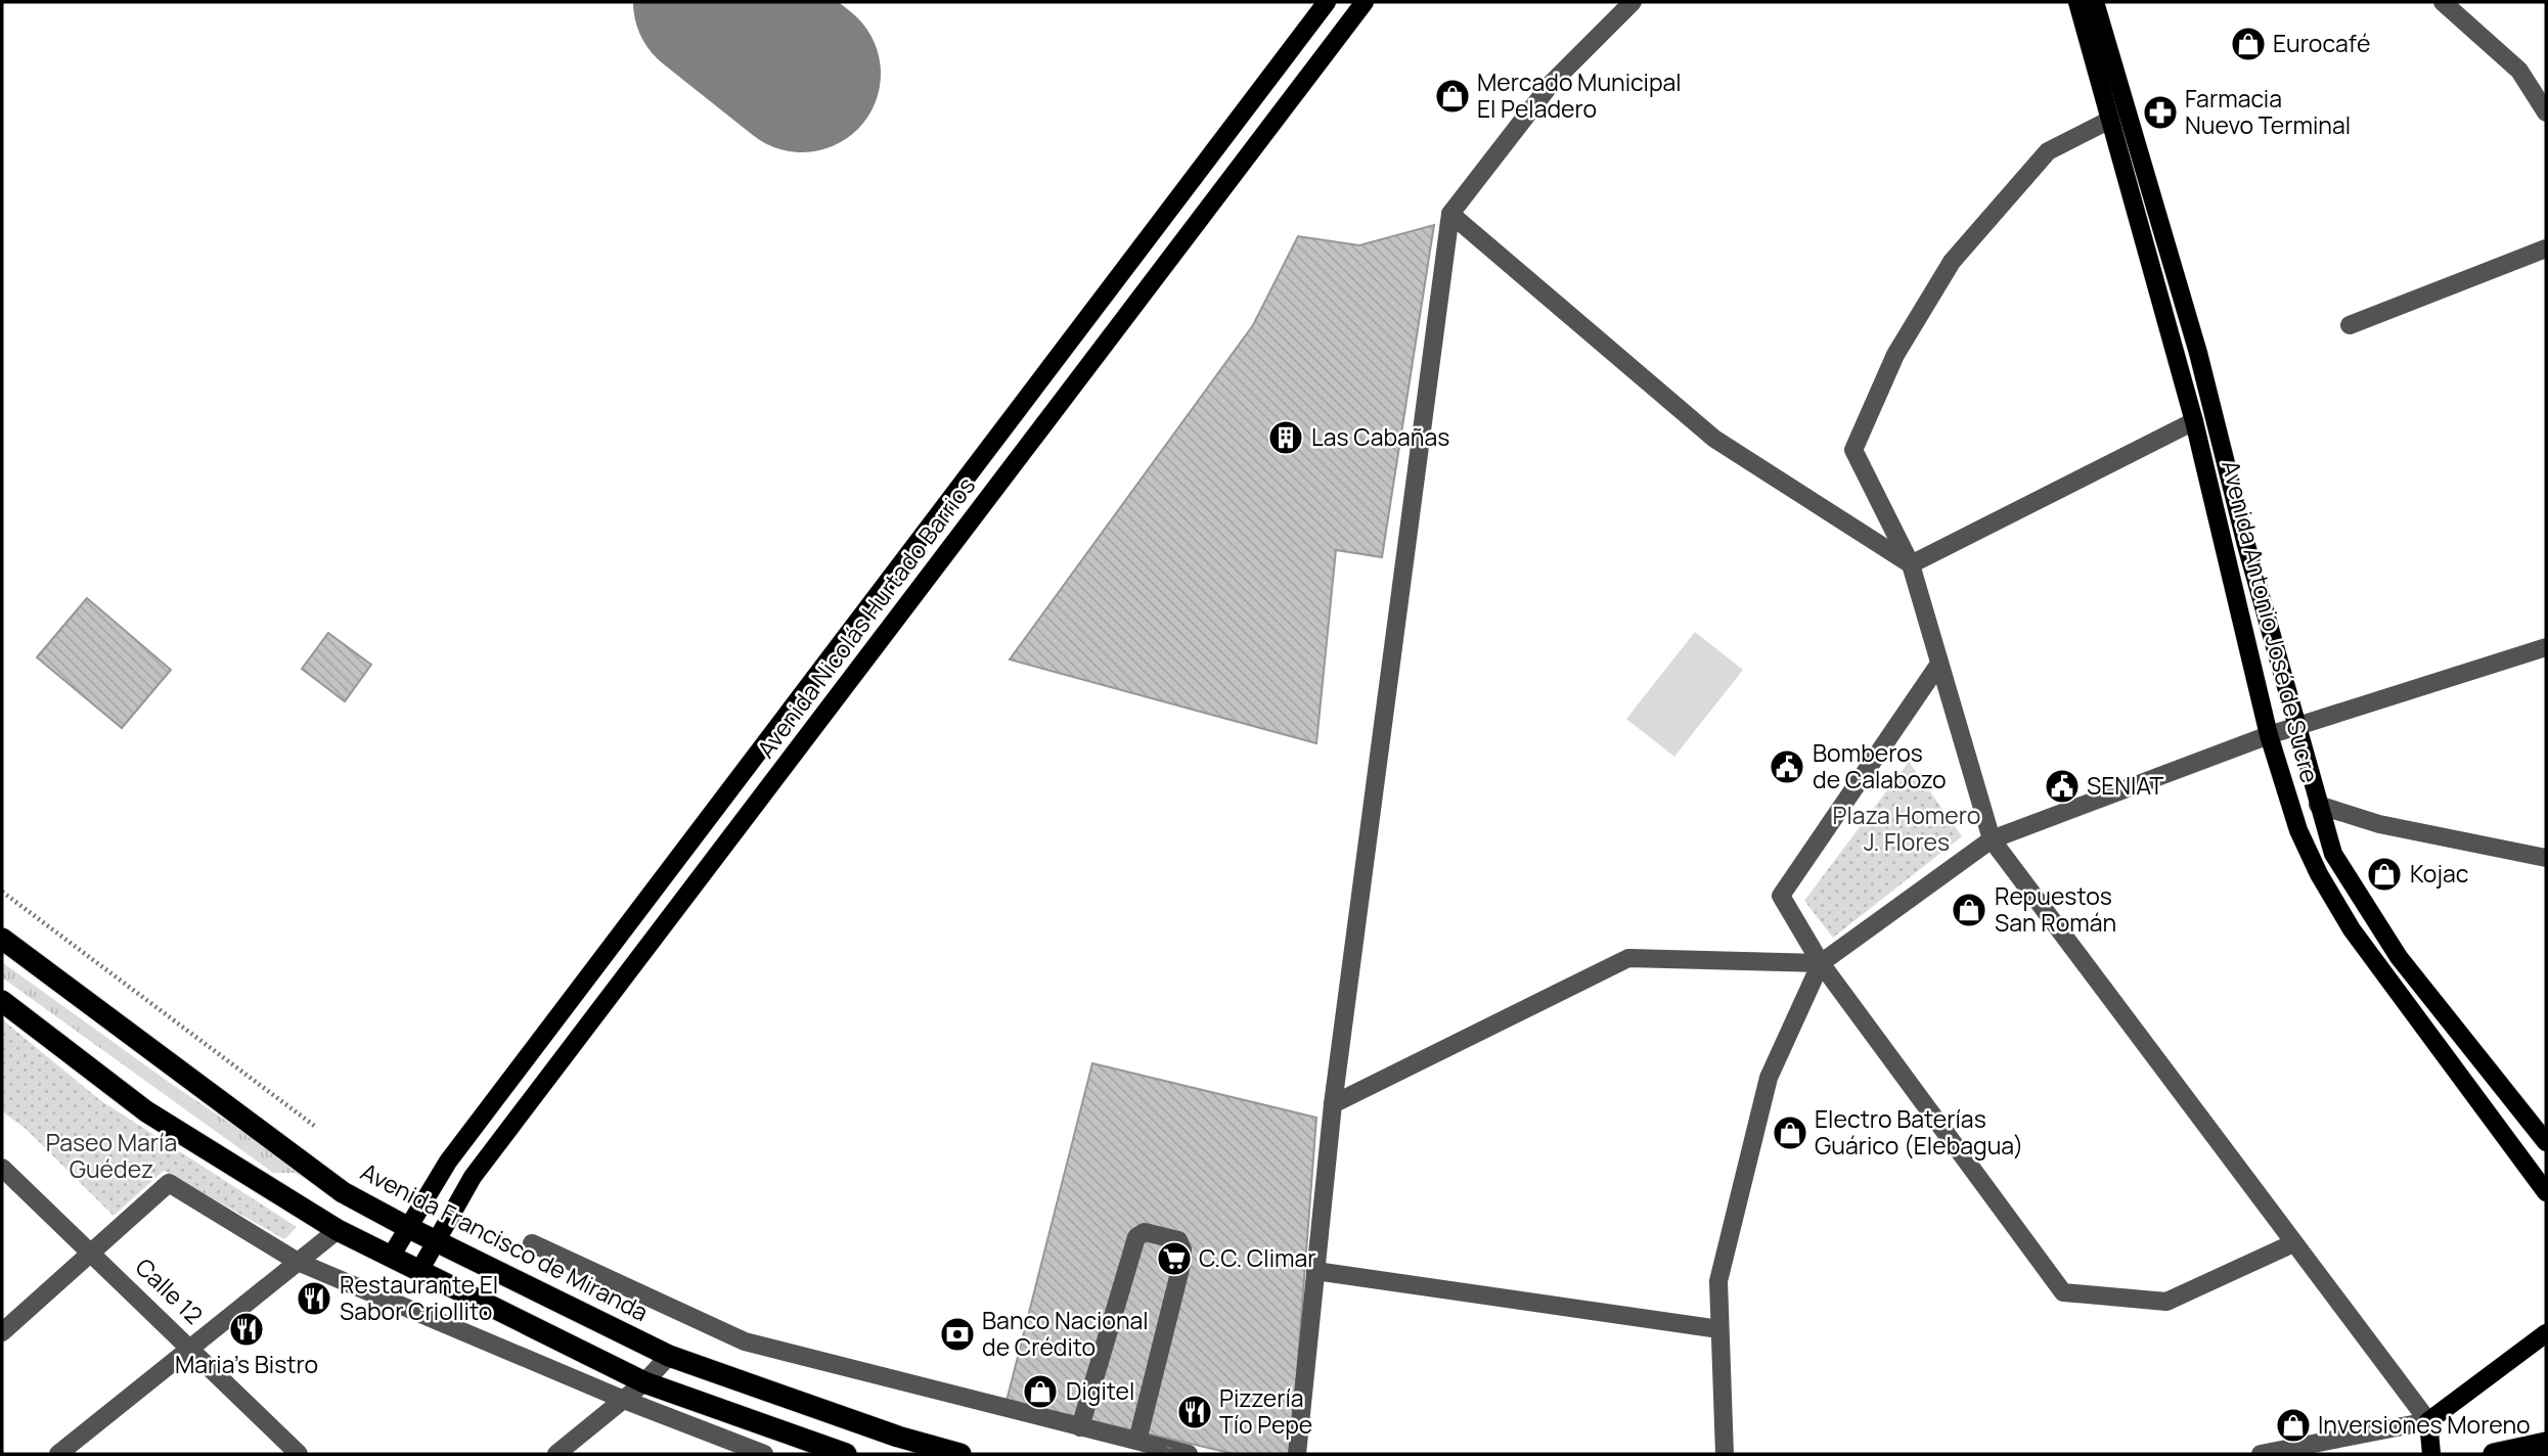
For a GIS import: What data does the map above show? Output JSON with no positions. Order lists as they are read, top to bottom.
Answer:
{
  "streets": {
    "highway": ["Avenida Francisco de Miranda"],
    "main road": ["Avenida Nicolás Hurtado Barrios", "Avenida Antonio José de Sucre"],
    "street": ["Calle 12"]
  },
  "crossings": [
    ["Avenida Nicolás Hurtado Barrios", "Avenida Francisco de Miranda"]
  ],
  "parks": ["Plaza Homero J. Flores", "Paseo María Guédez"],
  "places": {
    "shop": [
      "Eurocafé",
      "Mercado Municipal El Peladero",
      "Kojac",
      "Repuestos San Román",
      "Electro Baterías Guárico (Elebagua)",
      "Digitel",
      "Inversiones Moreno"
    ],
    "pharmacy": ["Farmacia Nuevo Terminal"],
    "building": ["Las Cabañas"],
    "public building": ["Bomberos de Calabozo", "SENIAT"],
    "supermarket": ["C.C. Climar"],
    "restaurant": ["Restaurante El Sabor Criollito", "Maria's Bistro", "Pizzería Tío Pepe"],
    "bank": ["Banco Nacional de Crédito"]
  }
}
